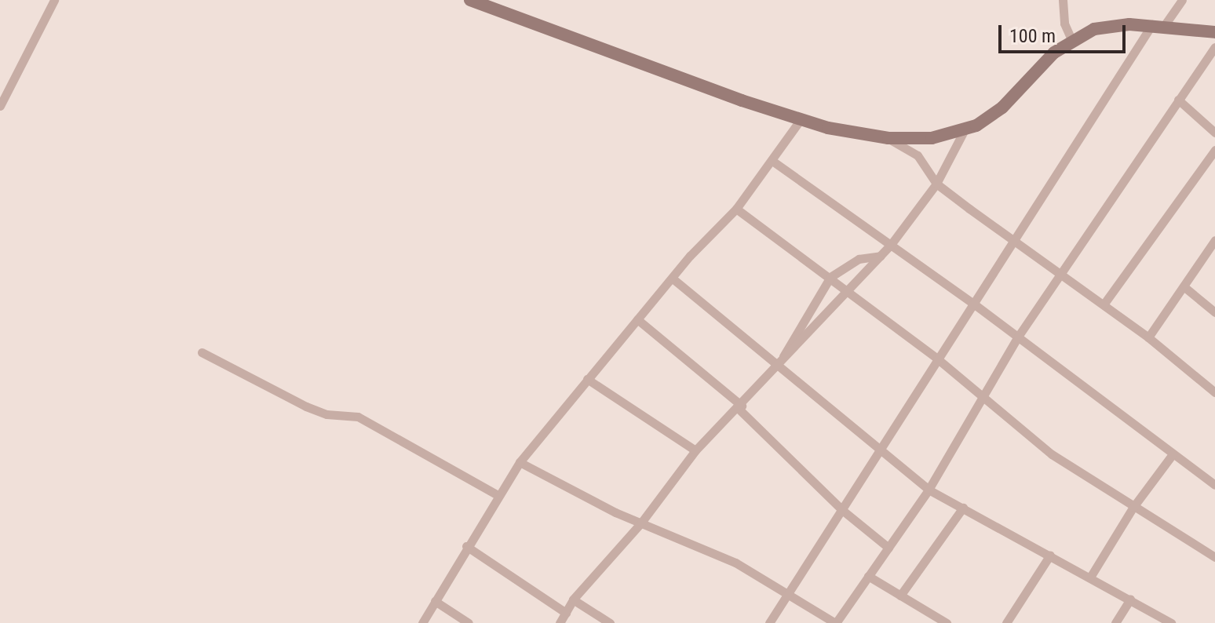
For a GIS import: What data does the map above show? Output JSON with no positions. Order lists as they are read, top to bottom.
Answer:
{
  "scale_bar": "100 m"
}
